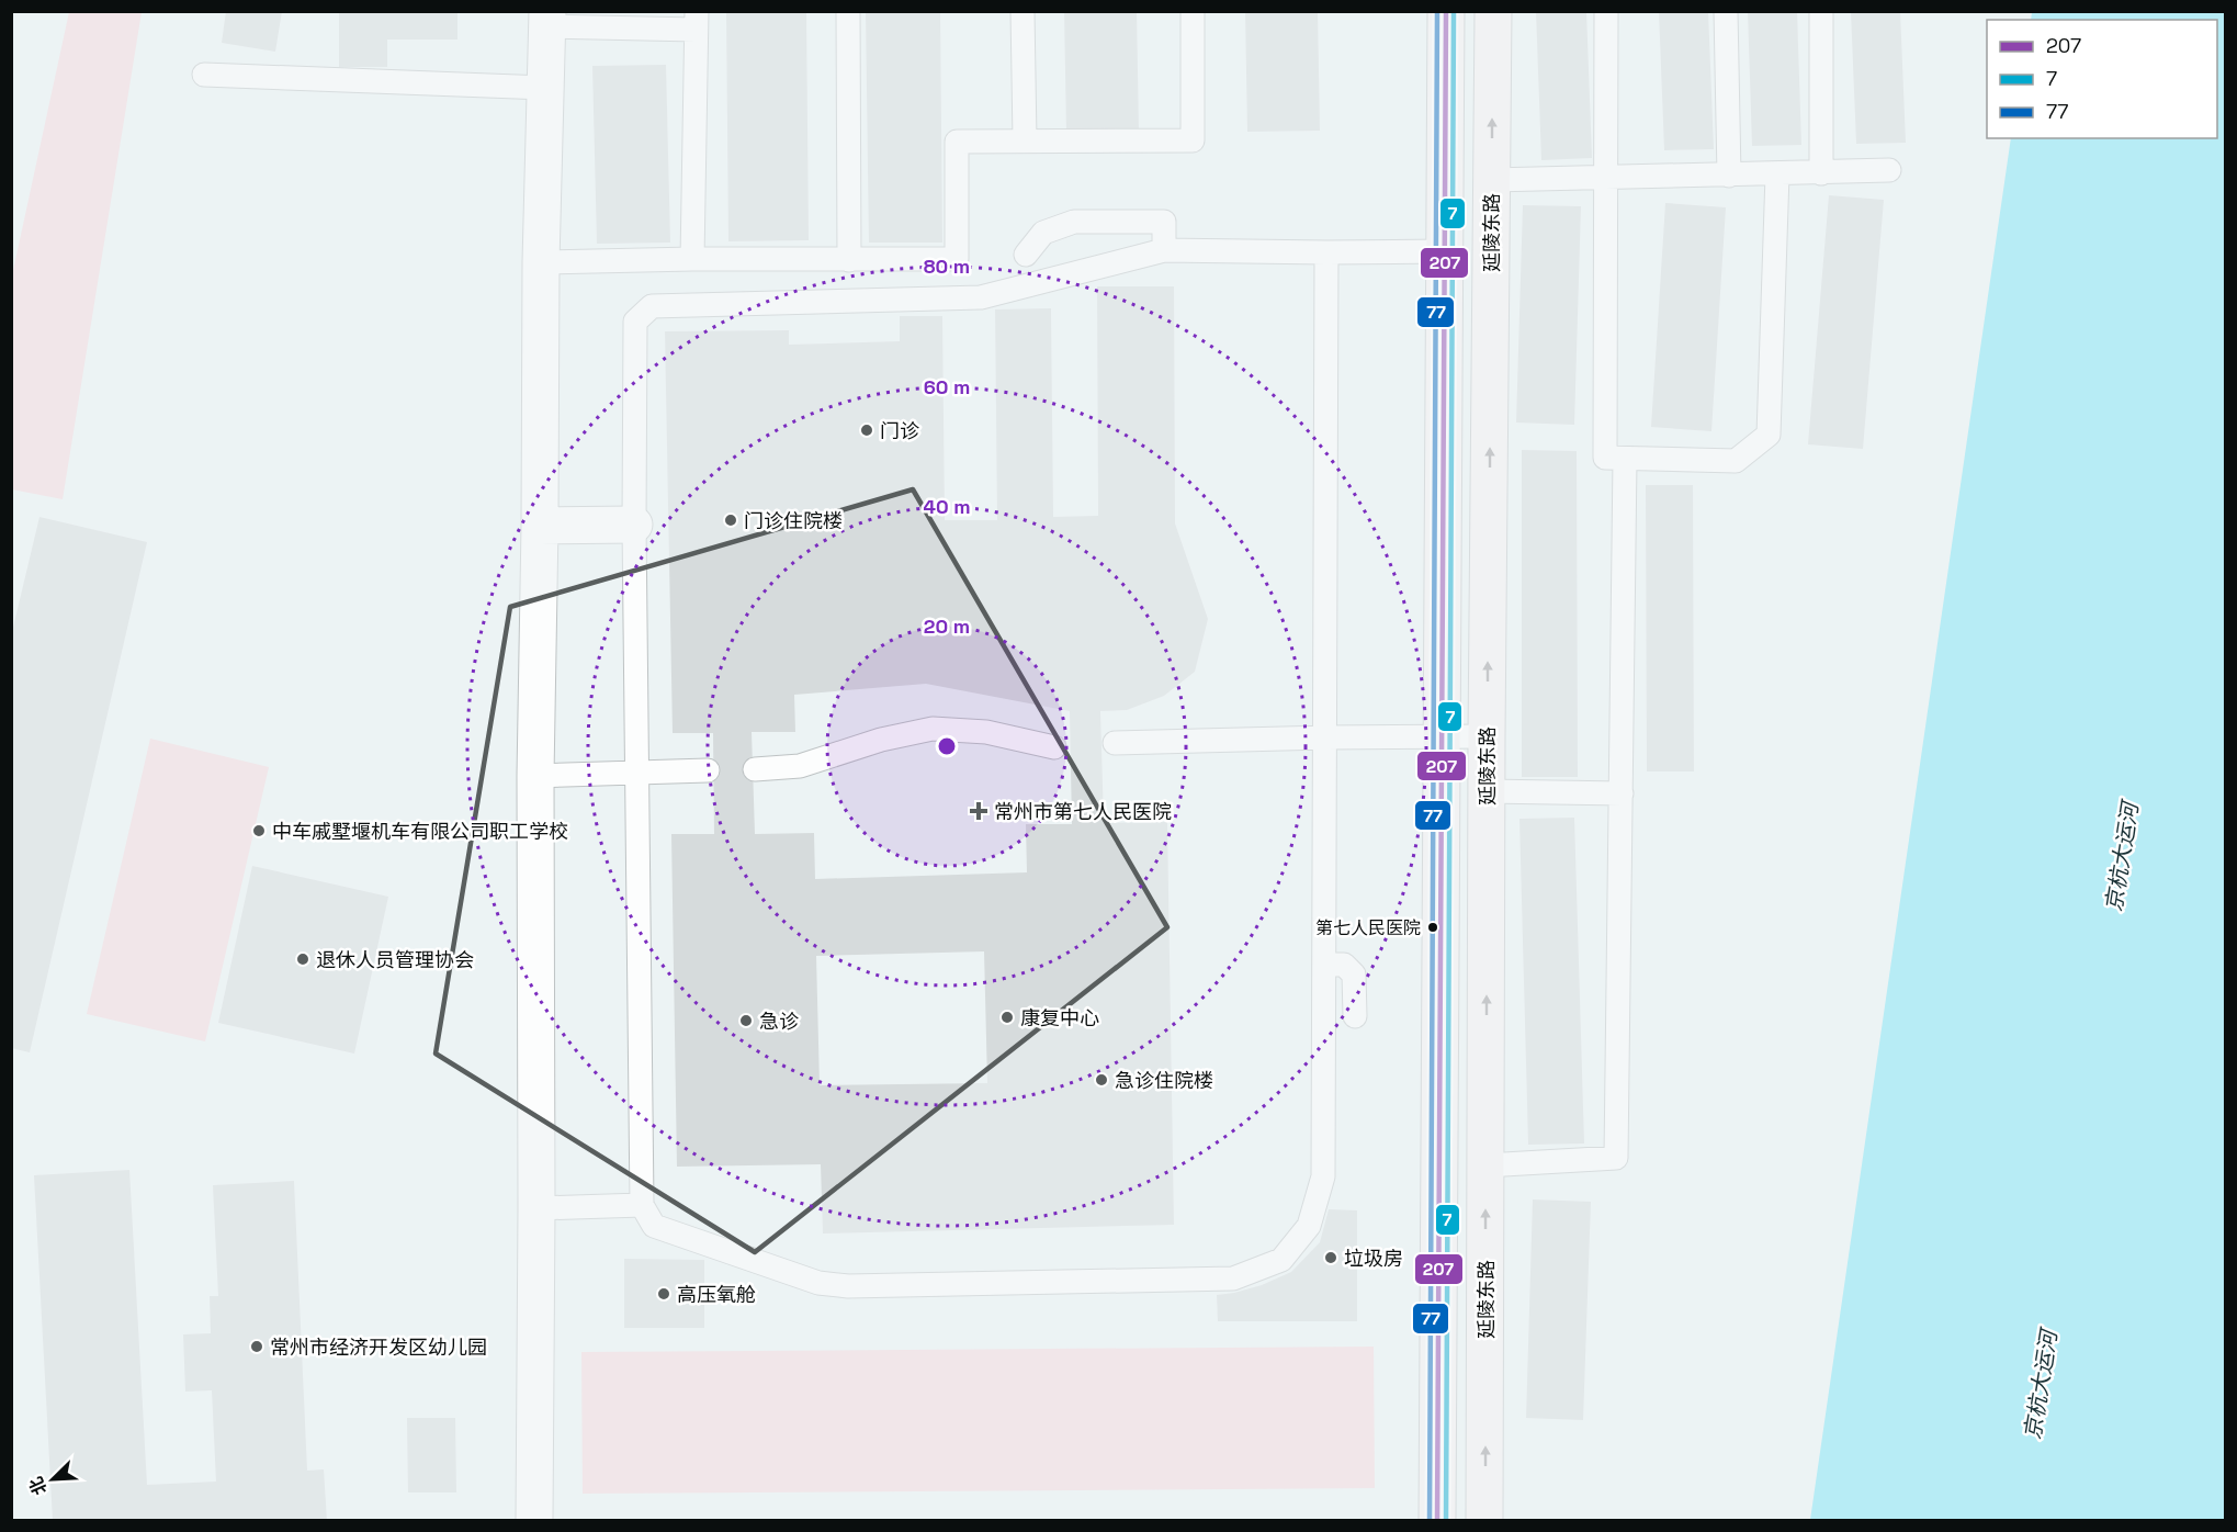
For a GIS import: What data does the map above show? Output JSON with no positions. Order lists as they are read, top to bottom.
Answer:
{
  "streets": {
    "main road": ["延陵东路"]
  },
  "water": ["京杭大运河"],
  "places": {
    "other": [
      "门诊",
      "门诊住院楼",
      "中车戚墅堰机车有限公司职工学校",
      "第七人民医院",
      "退休人员管理协会",
      "康复中心",
      "急诊",
      "急诊住院楼",
      "垃圾房",
      "高压氧舱",
      "常州市经济开发区幼儿园"
    ],
    "health": ["常州市第七人民医院"]
  },
  "lines": ["transit line 207", "transit line 7", "transit line 77"],
  "legend": ["207", "7", "77"],
  "north": "bottom left",
  "rings": [
    "80 m",
    "60 m",
    "40 m",
    "20 m"
  ]
}
